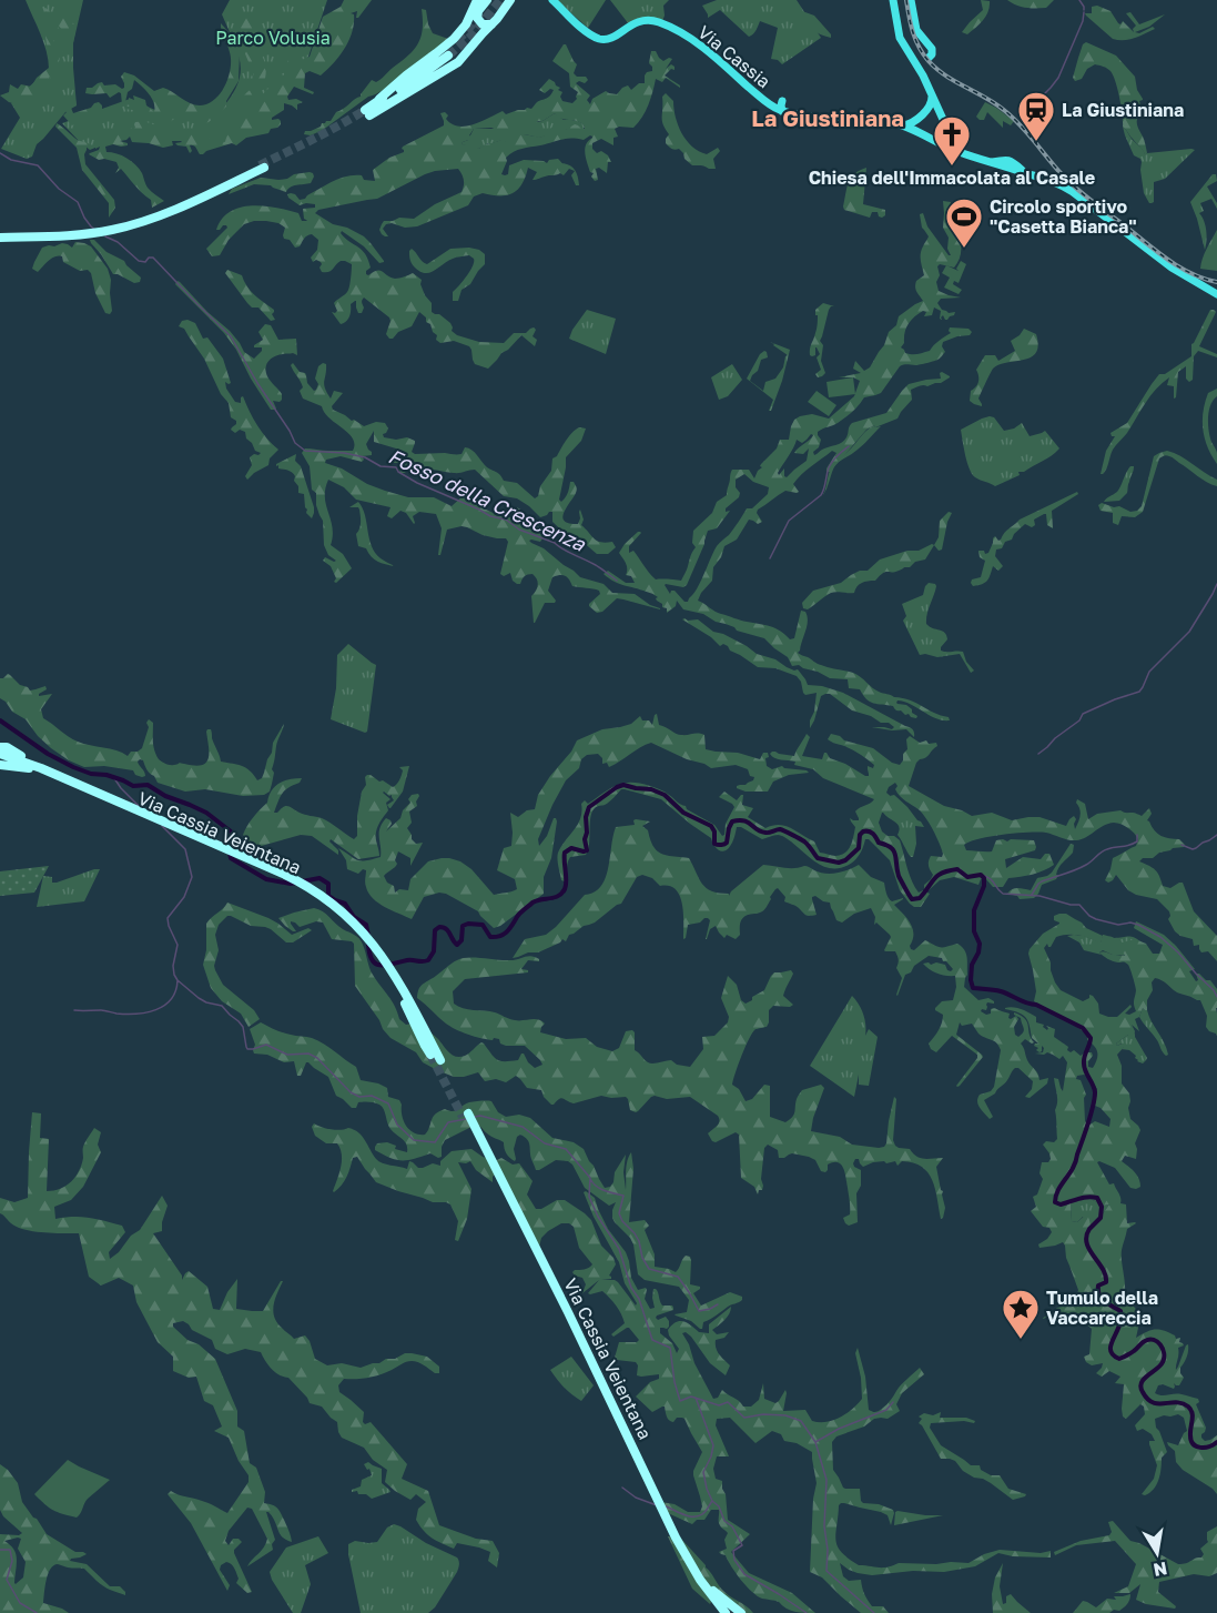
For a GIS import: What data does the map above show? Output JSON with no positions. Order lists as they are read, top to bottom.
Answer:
{
  "streets": {
    "highway": ["Via Cassia Veientana"],
    "main road": ["Via Cassia"]
  },
  "districts": ["La Giustiniana"],
  "water": ["Fosso della Crescenza"],
  "parks": ["Parco Volusia"],
  "places": {
    "station": ["La Giustiniana"],
    "church": ["Chiesa dell'Immacolata al Casale"],
    "sports": ["Circolo sportivo \"Casetta Bianca\""],
    "place": ["Tumulo della Vaccareccia"]
  },
  "north": "bottom"
}
